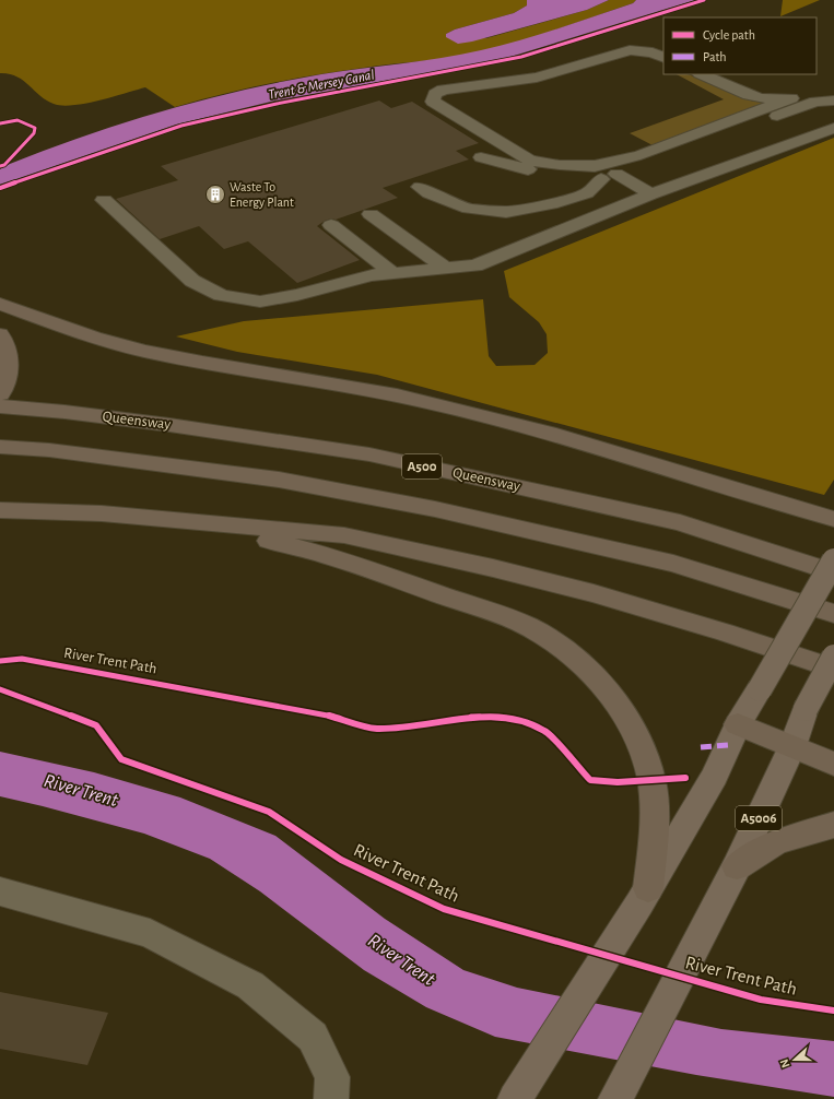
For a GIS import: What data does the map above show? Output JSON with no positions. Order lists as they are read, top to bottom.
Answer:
{
  "streets": {
    "highway": ["Queensway", "A500"],
    "main road": ["A5006"],
    "cycle path": ["River Trent Path"]
  },
  "water": ["Trent & Mersey Canal", "River Trent"],
  "places": {
    "building": ["Waste To Energy Plant"]
  },
  "legend": ["Cycle path", "Path"],
  "north": "left"
}
